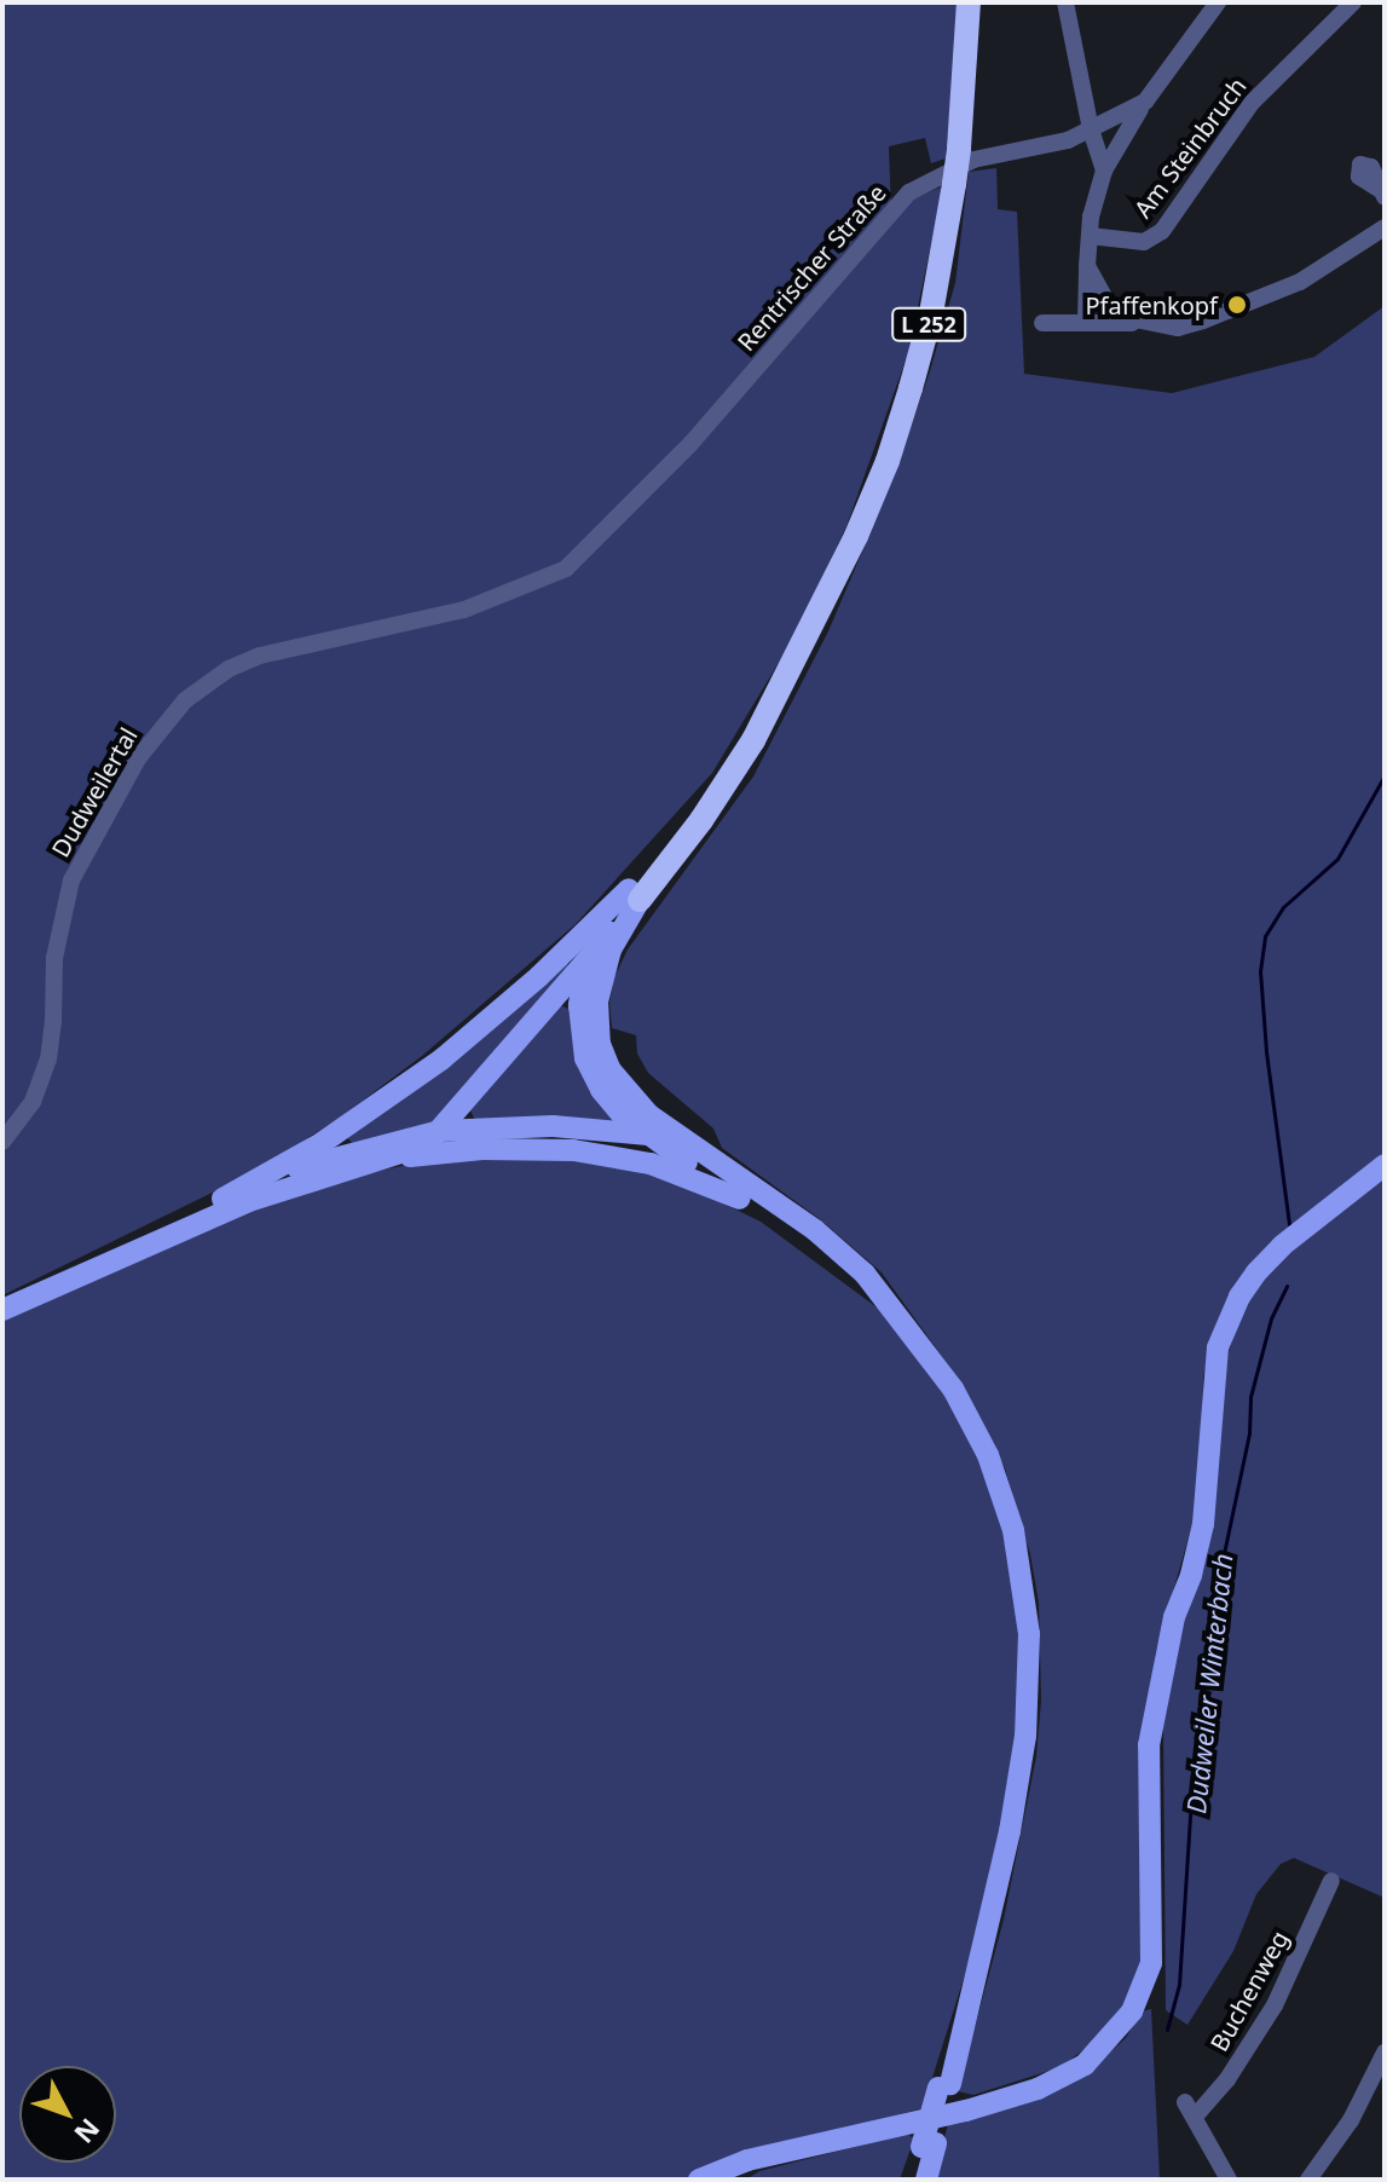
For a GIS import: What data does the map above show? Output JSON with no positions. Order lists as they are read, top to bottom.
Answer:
{
  "streets": {
    "highway": ["L 252"],
    "street": [
      "Am Steinbruch",
      "Rentrischer Straße",
      "Dudweilertal",
      "Buchenweg"
    ]
  },
  "crossings": [
    ["Rentrischer Straße", "Dudweilertal"]
  ],
  "water": ["Dudweiler Winterbach"],
  "places": ["Pfaffenkopf"],
  "north": "bottom right"
}
